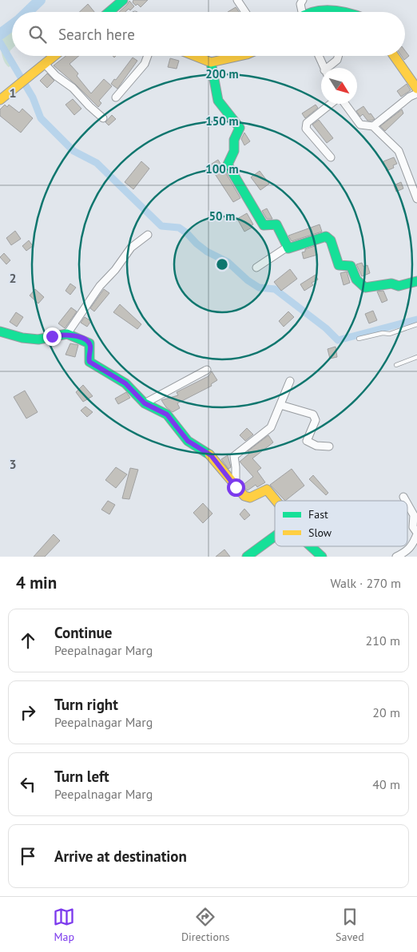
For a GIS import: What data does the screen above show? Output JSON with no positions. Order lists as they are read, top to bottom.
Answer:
{
  "legend": ["Fast", "Slow"],
  "north": "bottom right",
  "page": {
    "search": "Search here",
    "heading": ["4 min", "Walk · 270 m"],
    "list": [
      ["Continue", "Peepalnagar Marg", "210 m"],
      ["Turn right", "Peepalnagar Marg", "20 m"],
      ["Turn left", "Peepalnagar Marg", "40 m"],
      "Arrive at destination"
    ],
    "nav": ["Map", "Directions", "Saved"]
  },
  "grid": {
    "rows": ["1", "2", "3"]
  },
  "rings": [
    "200 m",
    "150 m",
    "100 m",
    "50 m"
  ]
}
